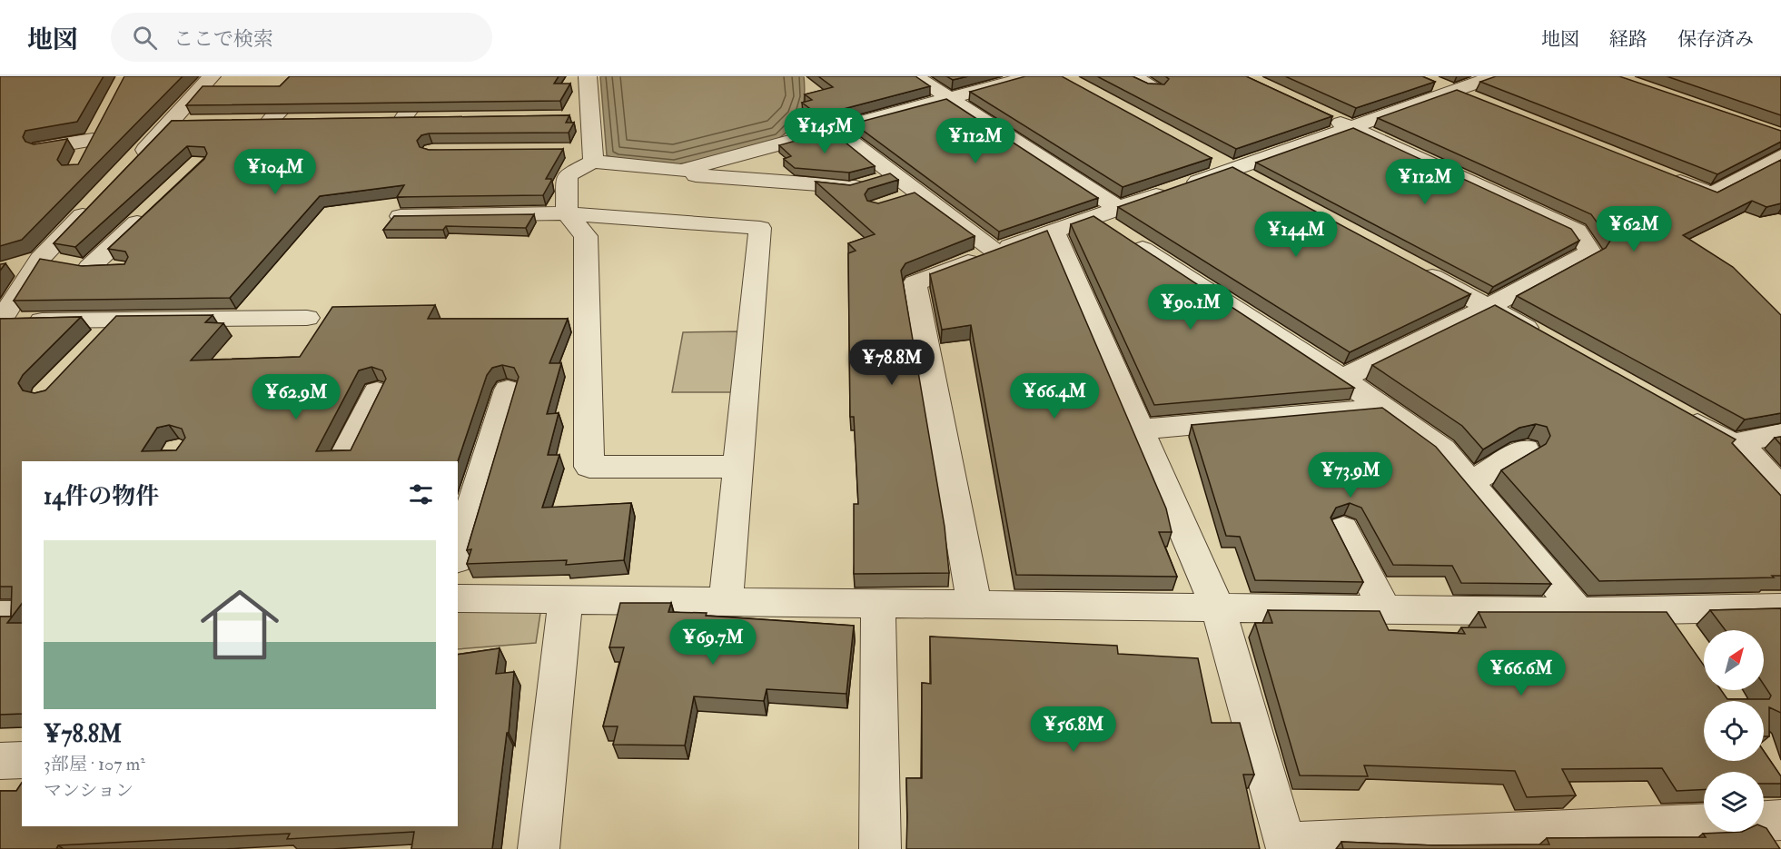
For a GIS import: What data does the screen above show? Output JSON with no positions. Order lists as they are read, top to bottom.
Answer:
{
  "north": "top right",
  "page": {
    "header": "地図",
    "search": "ここで検索",
    "nav": ["地図", "経路", "保存済み"],
    "price": [
      "¥145M",
      "¥112M",
      "¥104M",
      "¥112M",
      "¥62M",
      "¥144M",
      "¥90.1M",
      "¥78.8M",
      "¥66.4M",
      "¥62.9M",
      "¥73.9M",
      "¥69.7M",
      "¥66.6M",
      "¥56.8M"
    ],
    "heading": "14件の物件",
    "list": [
      {
        "name": "¥78.8M",
        "note": "3部屋 · 107 m² · マンション"
      }
    ]
  }
}
